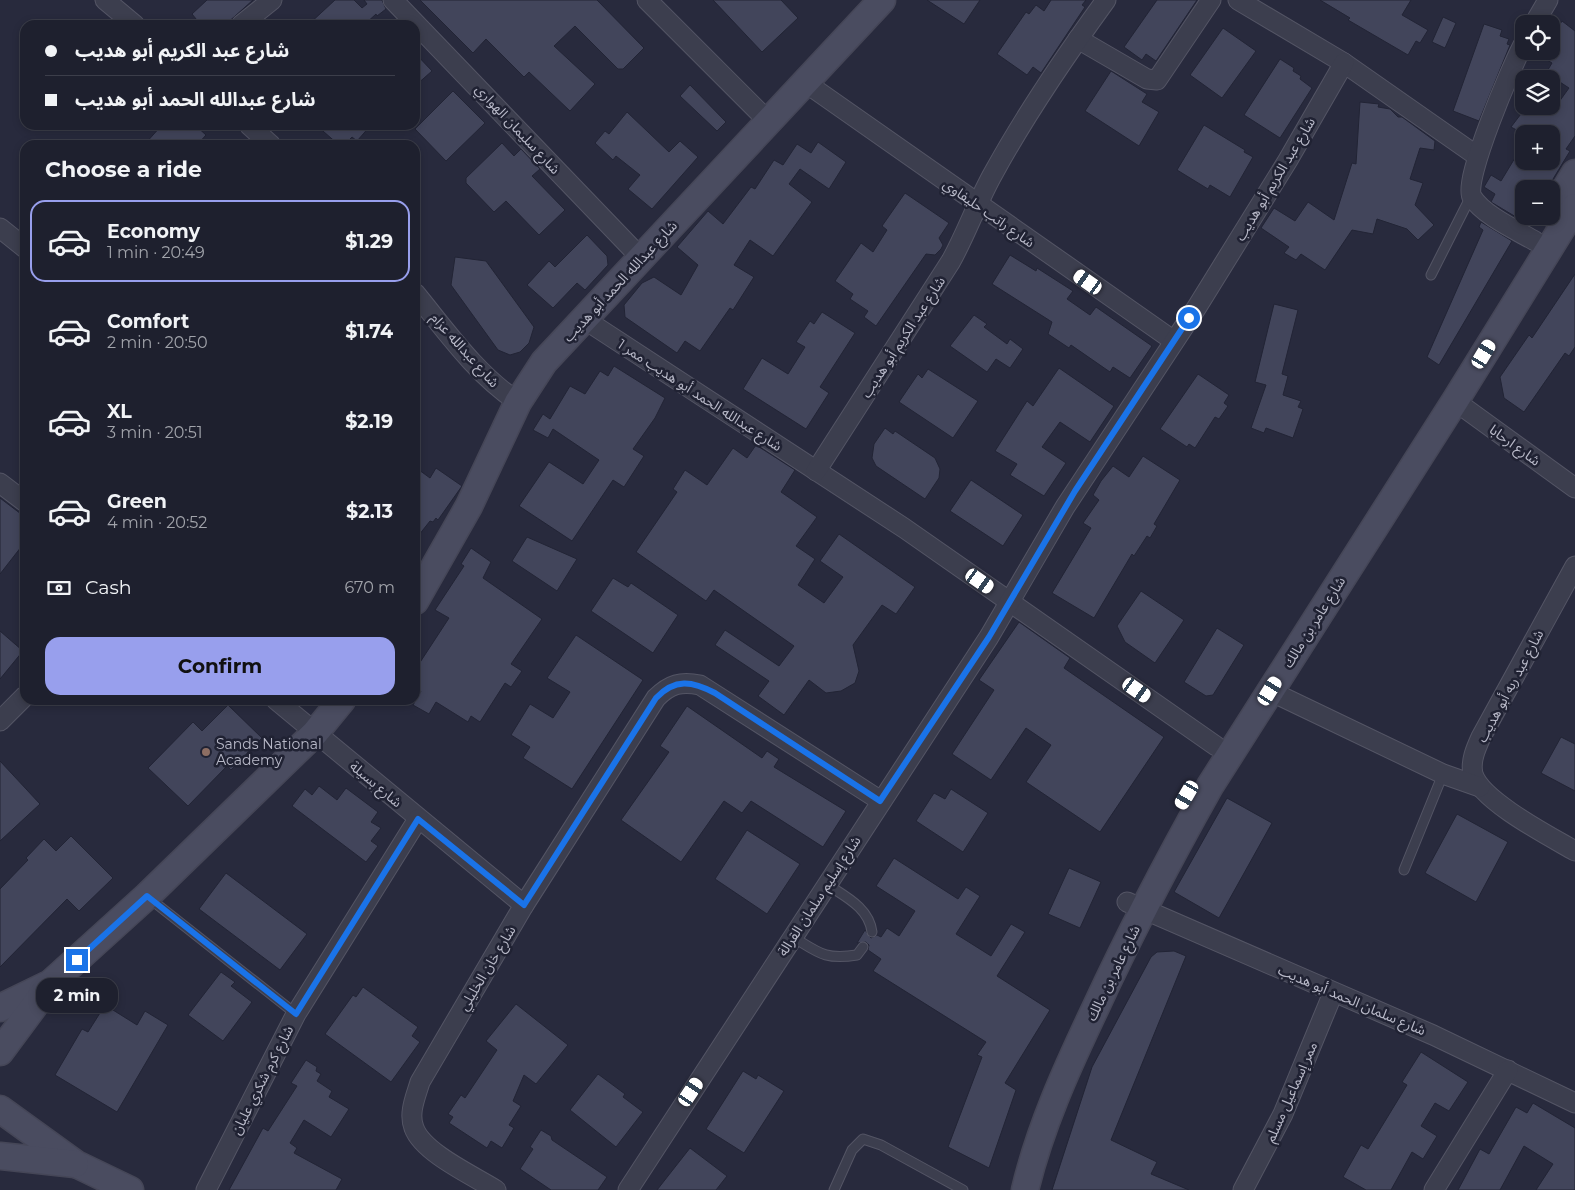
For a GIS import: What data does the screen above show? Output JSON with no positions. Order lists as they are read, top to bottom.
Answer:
{
  "streets": {
    "street": [
      "شارع سليمان الهواري",
      "شارع عبد الكريم أبو هديب",
      "شارع راتب حليفاوي",
      "شارع عبدالله الحمد أبو هديب",
      "شارع عبدالله عزام",
      "شارع عبدالله الحمد أبو هديب ممر 1",
      "شارع ارحابا",
      "شارع عامر بن مالك",
      "شارع عبد ربه أبو هديب",
      "شارع بسيلة",
      "شارع إسليم سلمان القرالة",
      "شارع خان الخليلي",
      "شارع سلمان الحمد أبو هديب",
      "شارع كرم شكري عليان",
      "ممر إسماعيل مسلم"
    ]
  },
  "crossings": [
    ["شارع سليمان الهواري", "شارع عبدالله الحمد أبو هديب"],
    ["شارع عبد الكريم أبو هديب", "شارع راتب حليفاوي"],
    ["شارع عبد الكريم أبو هديب", "شارع عبدالله الحمد أبو هديب ممر 1"],
    ["شارع عبد الكريم أبو هديب", "شارع إسليم سلمان القرالة"],
    ["شارع راتب حليفاوي", "شارع عبدالله الحمد أبو هديب"],
    ["شارع عبدالله الحمد أبو هديب", "شارع عبدالله عزام"],
    ["شارع عبدالله الحمد أبو هديب", "شارع عبدالله الحمد أبو هديب ممر 1"],
    ["شارع ارحابا", "شارع عامر بن مالك"],
    ["شارع عامر بن مالك", "شارع سلمان الحمد أبو هديب"],
    ["شارع بسيلة", "شارع خان الخليلي"],
    ["شارع بسيلة", "شارع كرم شكري عليان"],
    ["شارع إسليم سلمان القرالة", "شارع خان الخليلي"],
    ["شارع سلمان الحمد أبو هديب", "ممر إسماعيل مسلم"]
  ],
  "places": ["Sands National Academy"],
  "page": {
    "map_buttons": ["+", "−"],
    "banner": ["شارع عبد الكريم أبو هديب", "شارع عبدالله الحمد أبو هديب"],
    "heading": "Choose a ride",
    "list": [
      {
        "name": "Economy",
        "note": "1 min · 20:49",
        "value": "$1.29"
      },
      {
        "name": "Comfort",
        "note": "2 min · 20:50",
        "value": "$1.74"
      },
      {
        "name": "XL",
        "note": "3 min · 20:51",
        "value": "$2.19"
      },
      {
        "name": "Green",
        "note": "4 min · 20:52",
        "value": "$2.13"
      }
    ],
    "pay": ["Cash", "670 m"],
    "buttons": "Confirm",
    "bubble": "2 min"
  }
}
